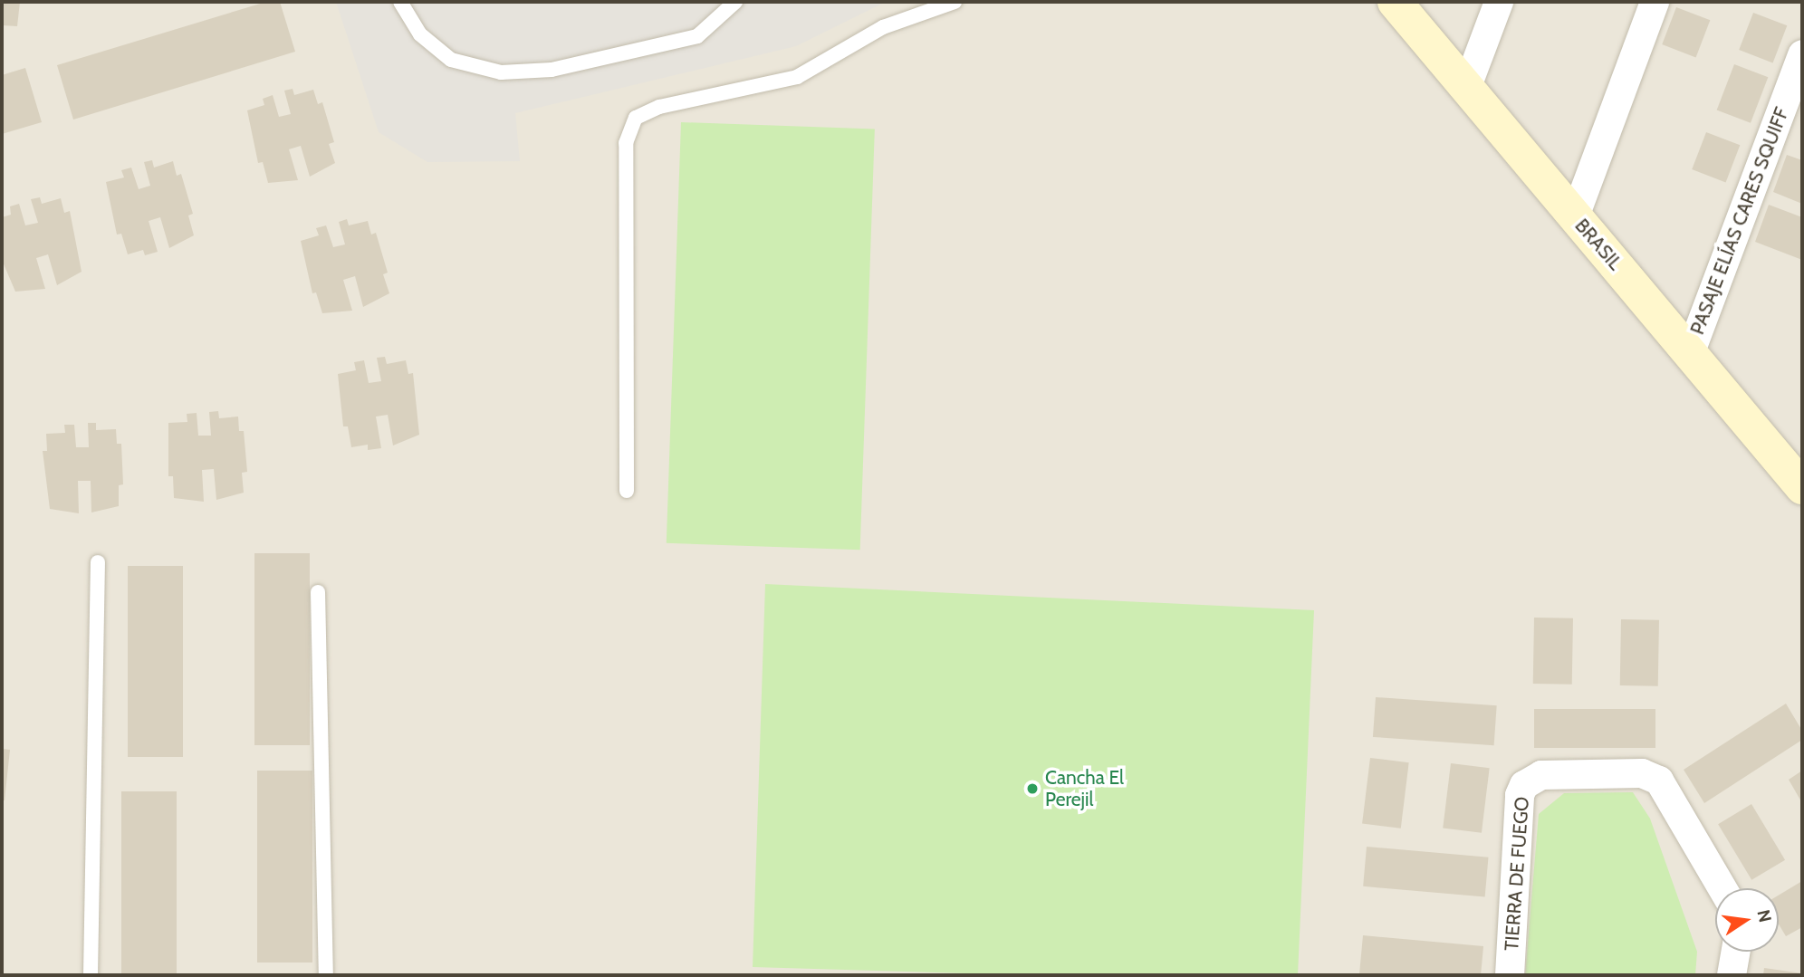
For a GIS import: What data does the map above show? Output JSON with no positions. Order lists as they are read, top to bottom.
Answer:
{
  "streets": {
    "main road": ["BRASIL"],
    "street": ["PASAJE ELÍAS CARES SQUIFF", "TIERRA DE FUEGO"]
  },
  "crossings": [
    ["PASAJE ELÍAS CARES SQUIFF", "BRASIL"]
  ],
  "places": ["Cancha El Perejil"],
  "north": "right"
}
